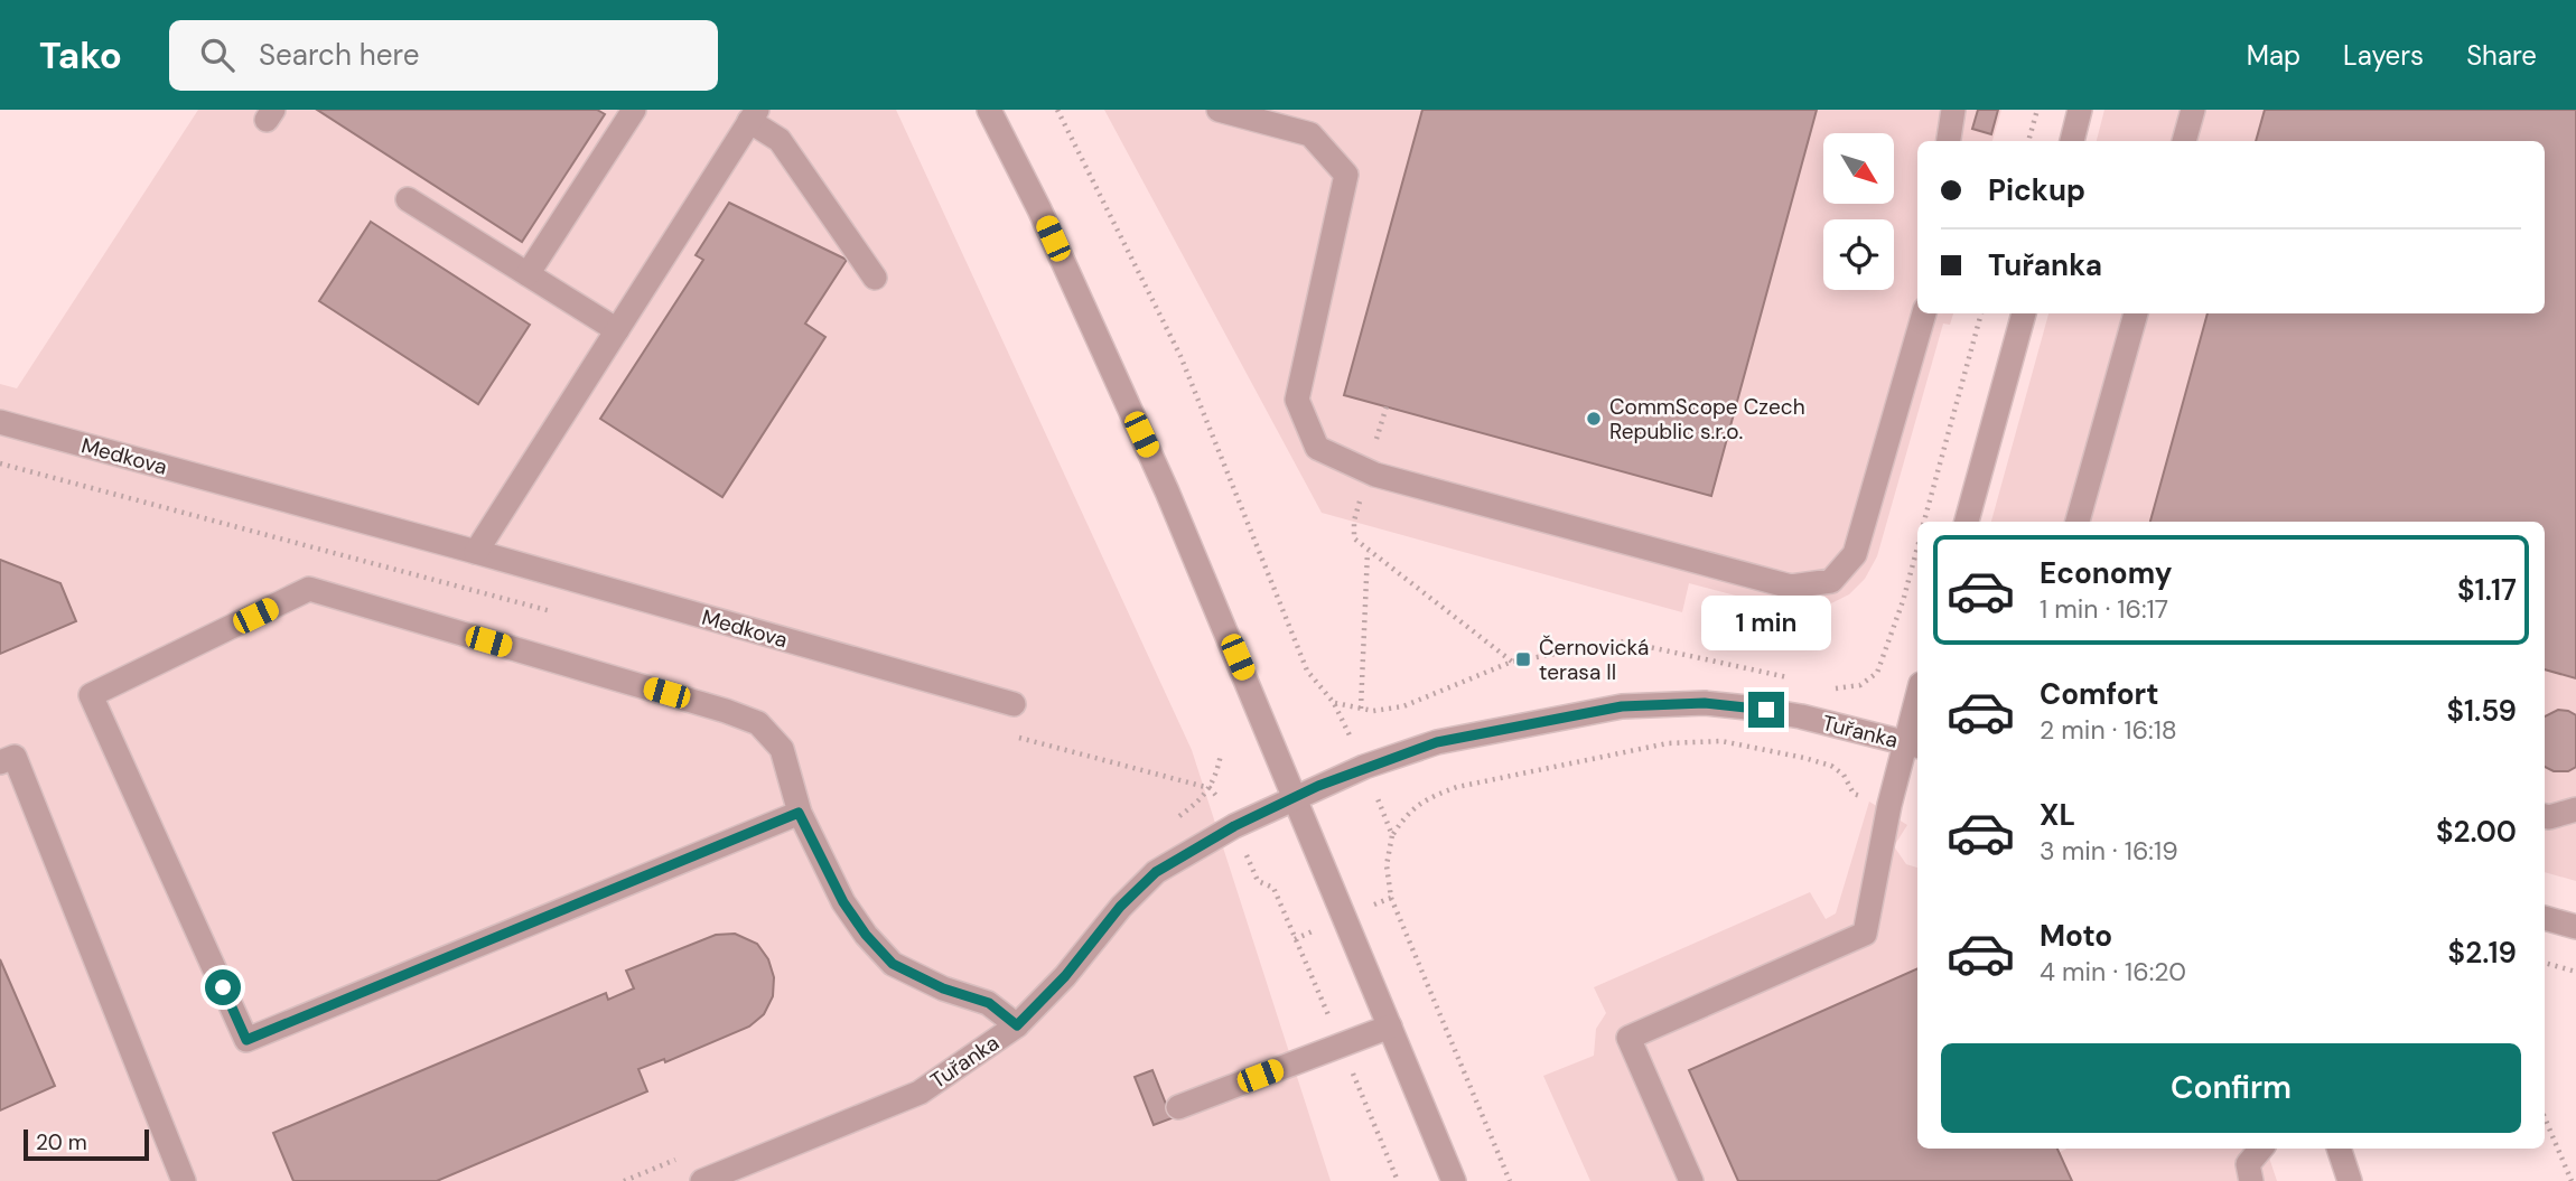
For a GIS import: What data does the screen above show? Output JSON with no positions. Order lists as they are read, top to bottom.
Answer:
{
  "streets": {
    "street": ["Medkova", "Tuřanka"]
  },
  "places": {
    "other": ["CommScope Czech Republic s.r.o."],
    "transit": ["Černovická terasa II"]
  },
  "scale_bar": "20 m",
  "north": "bottom right",
  "page": {
    "header": "Tako",
    "search": "Search here",
    "nav": ["Map", "Layers", "Share"],
    "banner": ["Pickup", "Tuřanka"],
    "list": [
      {
        "name": "Economy",
        "note": "1 min · 16:17",
        "value": "$1.17"
      },
      {
        "name": "Comfort",
        "note": "2 min · 16:18",
        "value": "$1.59"
      },
      {
        "name": "XL",
        "note": "3 min · 16:19",
        "value": "$2.00"
      },
      {
        "name": "Moto",
        "note": "4 min · 16:20",
        "value": "$2.19"
      }
    ],
    "bubble": "1 min",
    "buttons": "Confirm",
    "scale": "20 m"
  }
}
